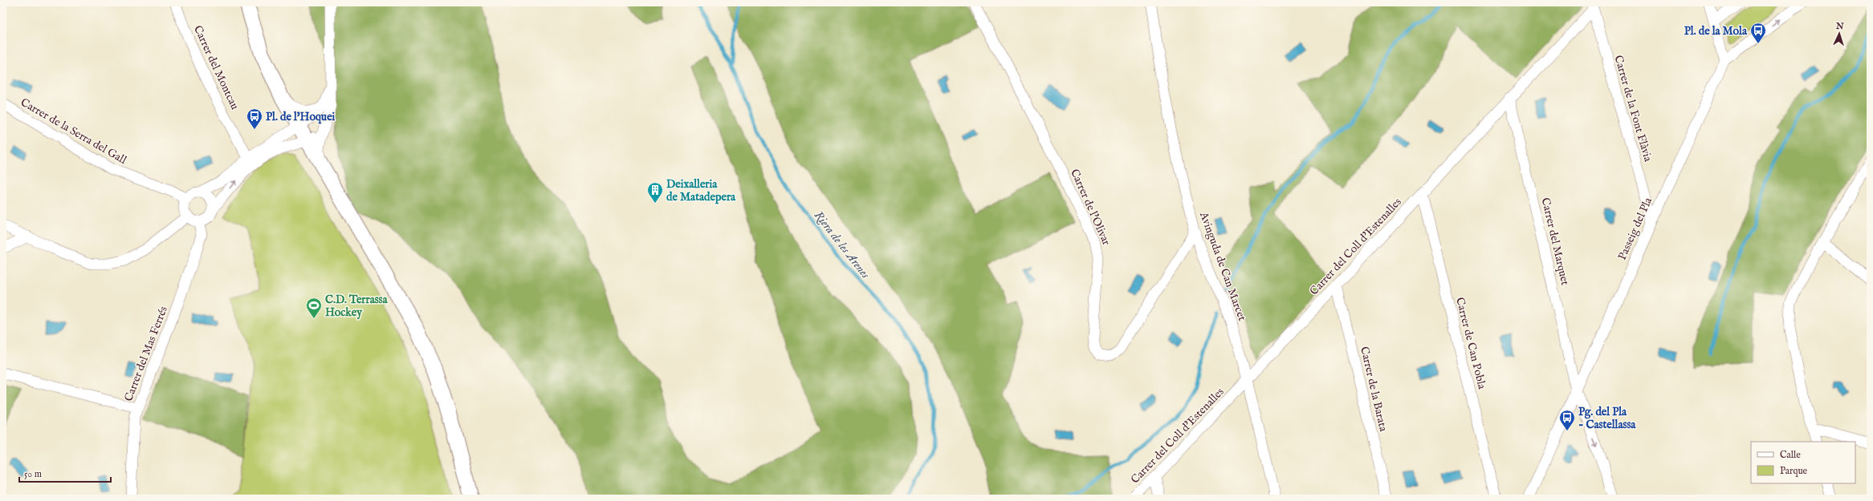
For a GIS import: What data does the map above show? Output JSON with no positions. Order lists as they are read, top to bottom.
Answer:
{
  "streets": {
    "street": [
      "Carrer del Montcau",
      "Carrer de la Font Flàvia",
      "Carrer de la Serra del Gall",
      "Carrer de l'Olivar",
      "Passeig del Pla",
      "Carrer del Marquet",
      "Carrer del Coll d'Estenalles",
      "Avinguda de Can Marcet",
      "Carrer de Can Pobla",
      "Carrer del Mas Ferrés",
      "Carrer de la Barata"
    ]
  },
  "crossings": [
    ["Carrer de la Font Flàvia", "Passeig del Pla"],
    ["Carrer de la Font Flàvia", "Carrer del Coll d'Estenalles"],
    ["Carrer de la Serra del Gall", "Carrer del Mas Ferrés"],
    ["Carrer de l'Olivar", "Avinguda de Can Marcet"],
    ["Passeig del Pla", "Carrer del Marquet"],
    ["Carrer del Marquet", "Carrer del Coll d'Estenalles"],
    ["Carrer del Coll d'Estenalles", "Avinguda de Can Marcet"],
    ["Carrer del Coll d'Estenalles", "Carrer de Can Pobla"],
    ["Carrer del Coll d'Estenalles", "Carrer de la Barata"]
  ],
  "water": ["Riera de les Arenes"],
  "places": {
    "bus stop": ["Pl. de la Mola", "Pl. de l'Hoquei", "Pg. del Pla - Castellassa"],
    "building": ["Deixalleria de Matadepera"],
    "sports": ["C.D. Terrassa Hockey"]
  },
  "legend": ["Calle", "Parque"],
  "scale_bar": "50 m",
  "north": "top"
}
